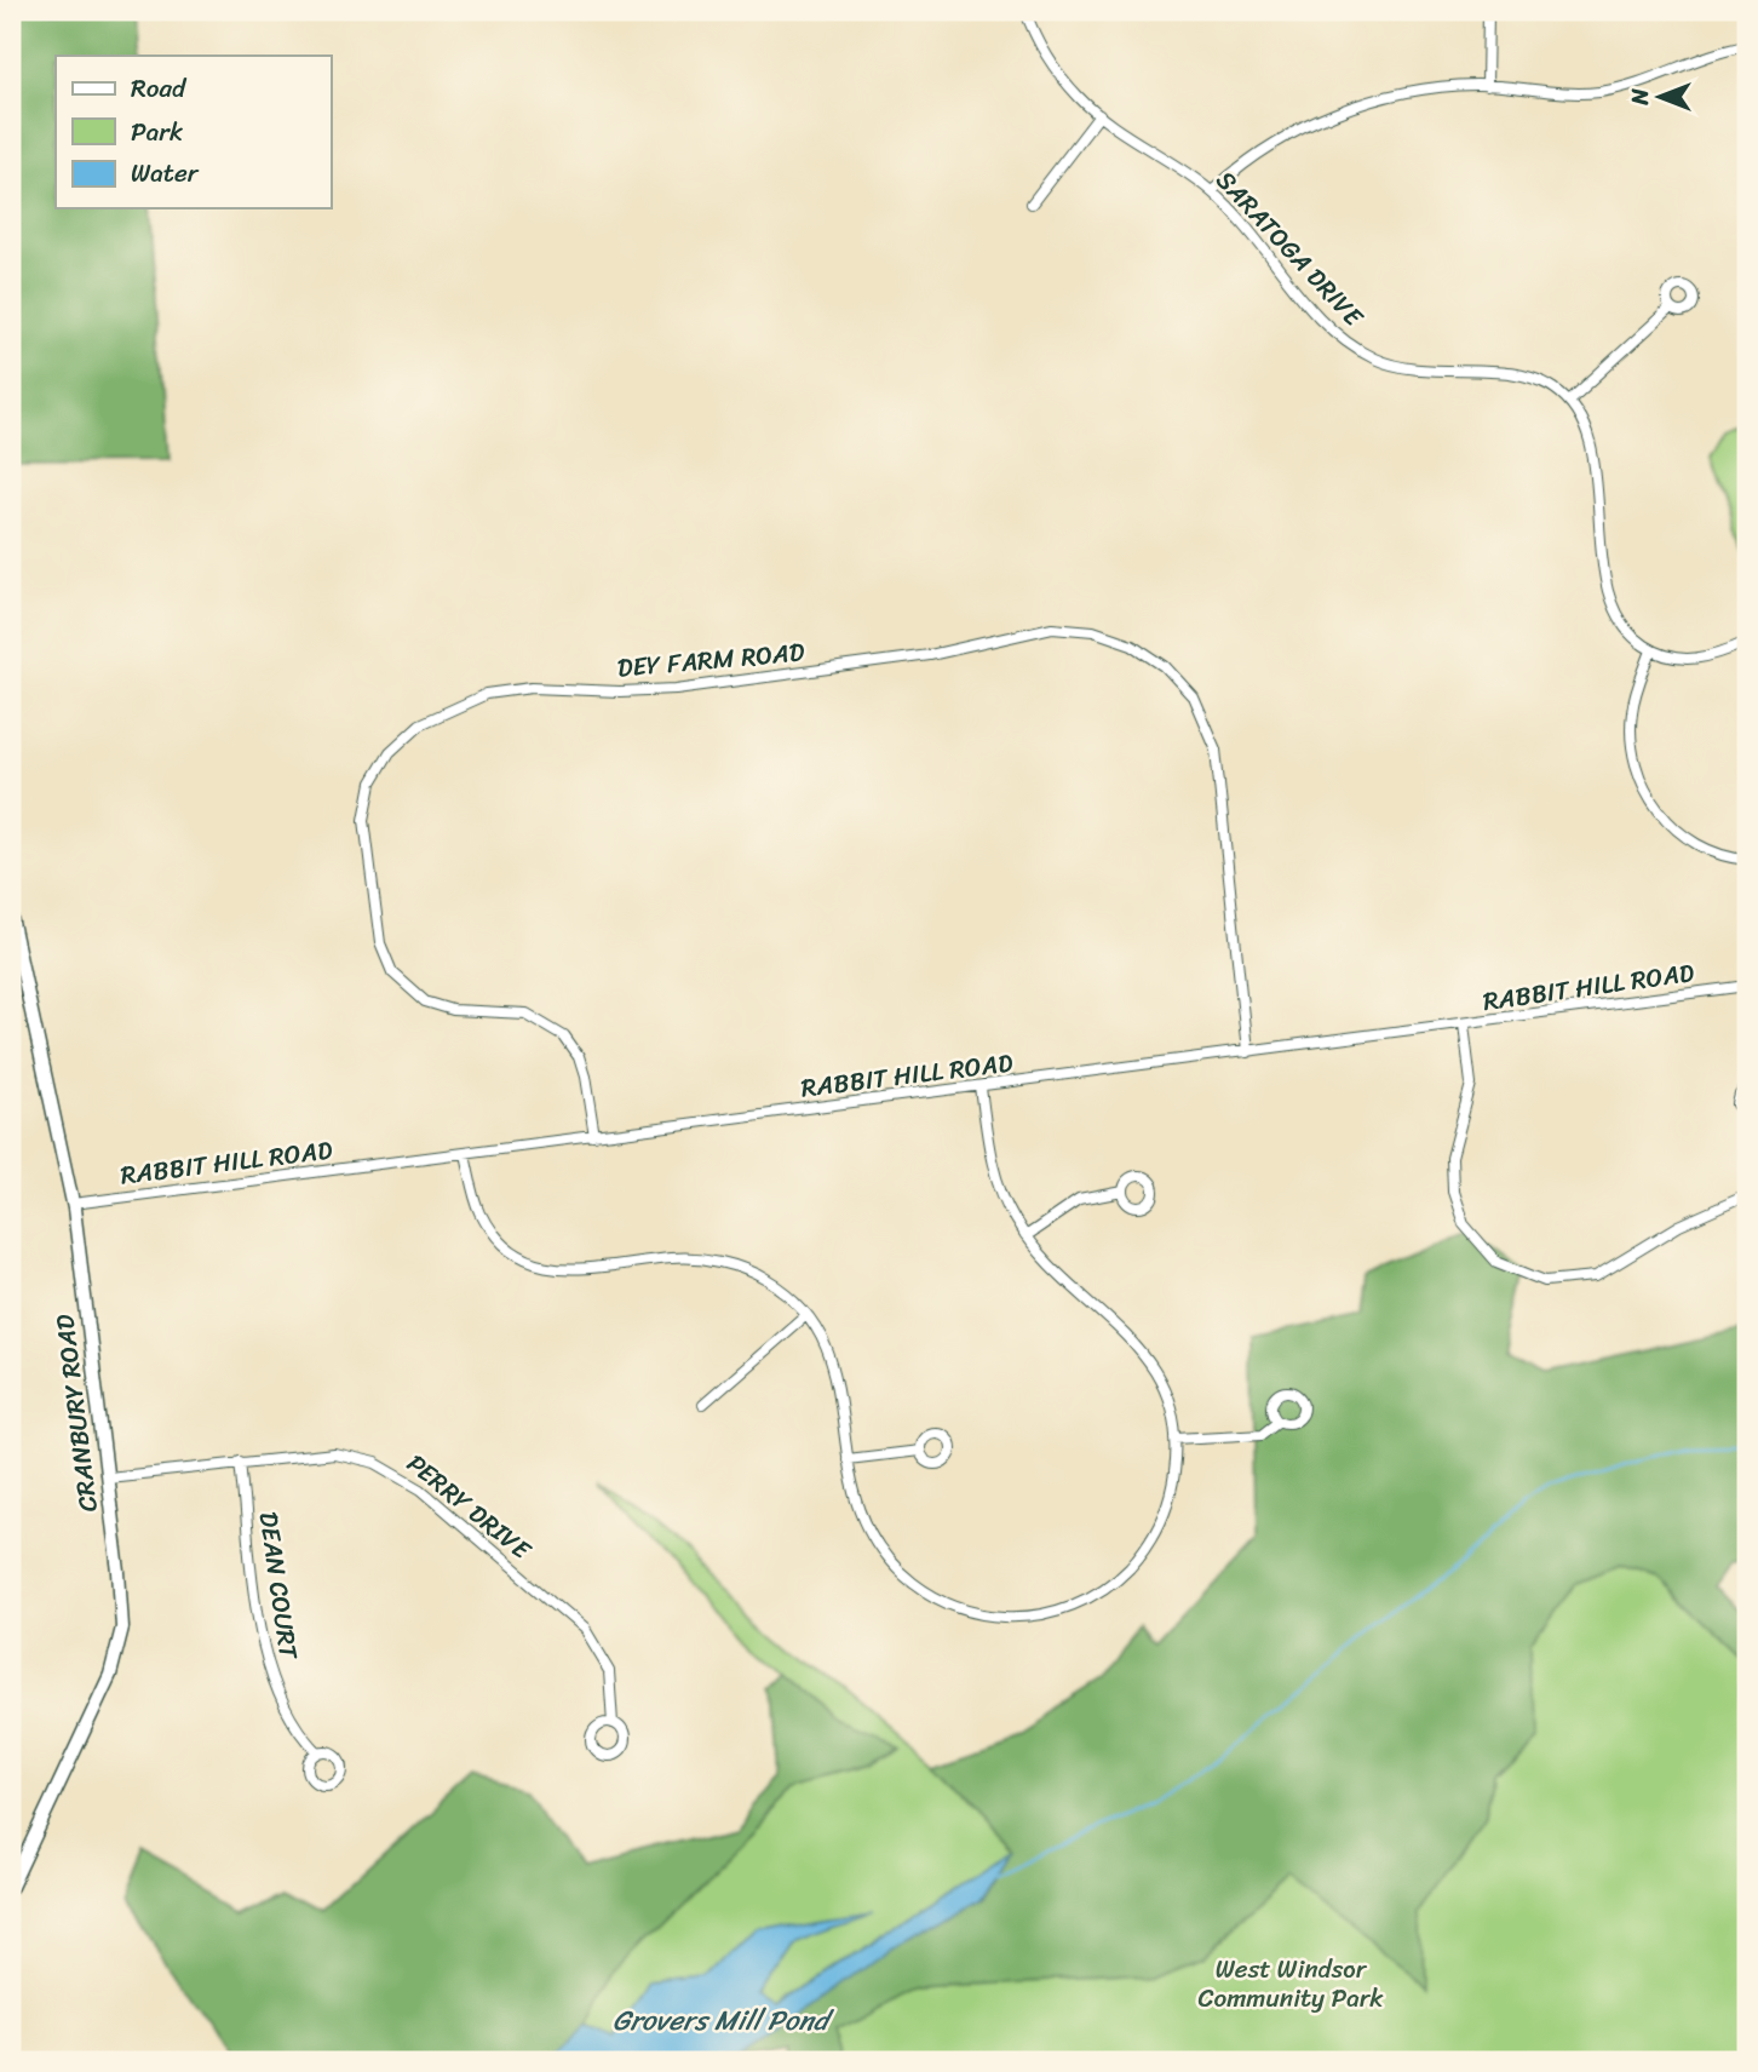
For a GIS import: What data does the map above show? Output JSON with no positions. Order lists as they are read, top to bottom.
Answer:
{
  "streets": {
    "street": [
      "SARATOGA DRIVE",
      "DEY FARM ROAD",
      "RABBIT HILL ROAD",
      "CRANBURY ROAD",
      "PERRY DRIVE",
      "DEAN COURT"
    ]
  },
  "crossings": [
    ["DEY FARM ROAD", "RABBIT HILL ROAD"],
    ["RABBIT HILL ROAD", "CRANBURY ROAD"],
    ["CRANBURY ROAD", "PERRY DRIVE"],
    ["PERRY DRIVE", "DEAN COURT"]
  ],
  "water": ["Grovers Mill Pond"],
  "parks": ["West Windsor Community Park"],
  "legend": ["Road", "Park", "Water"],
  "north": "left"
}
